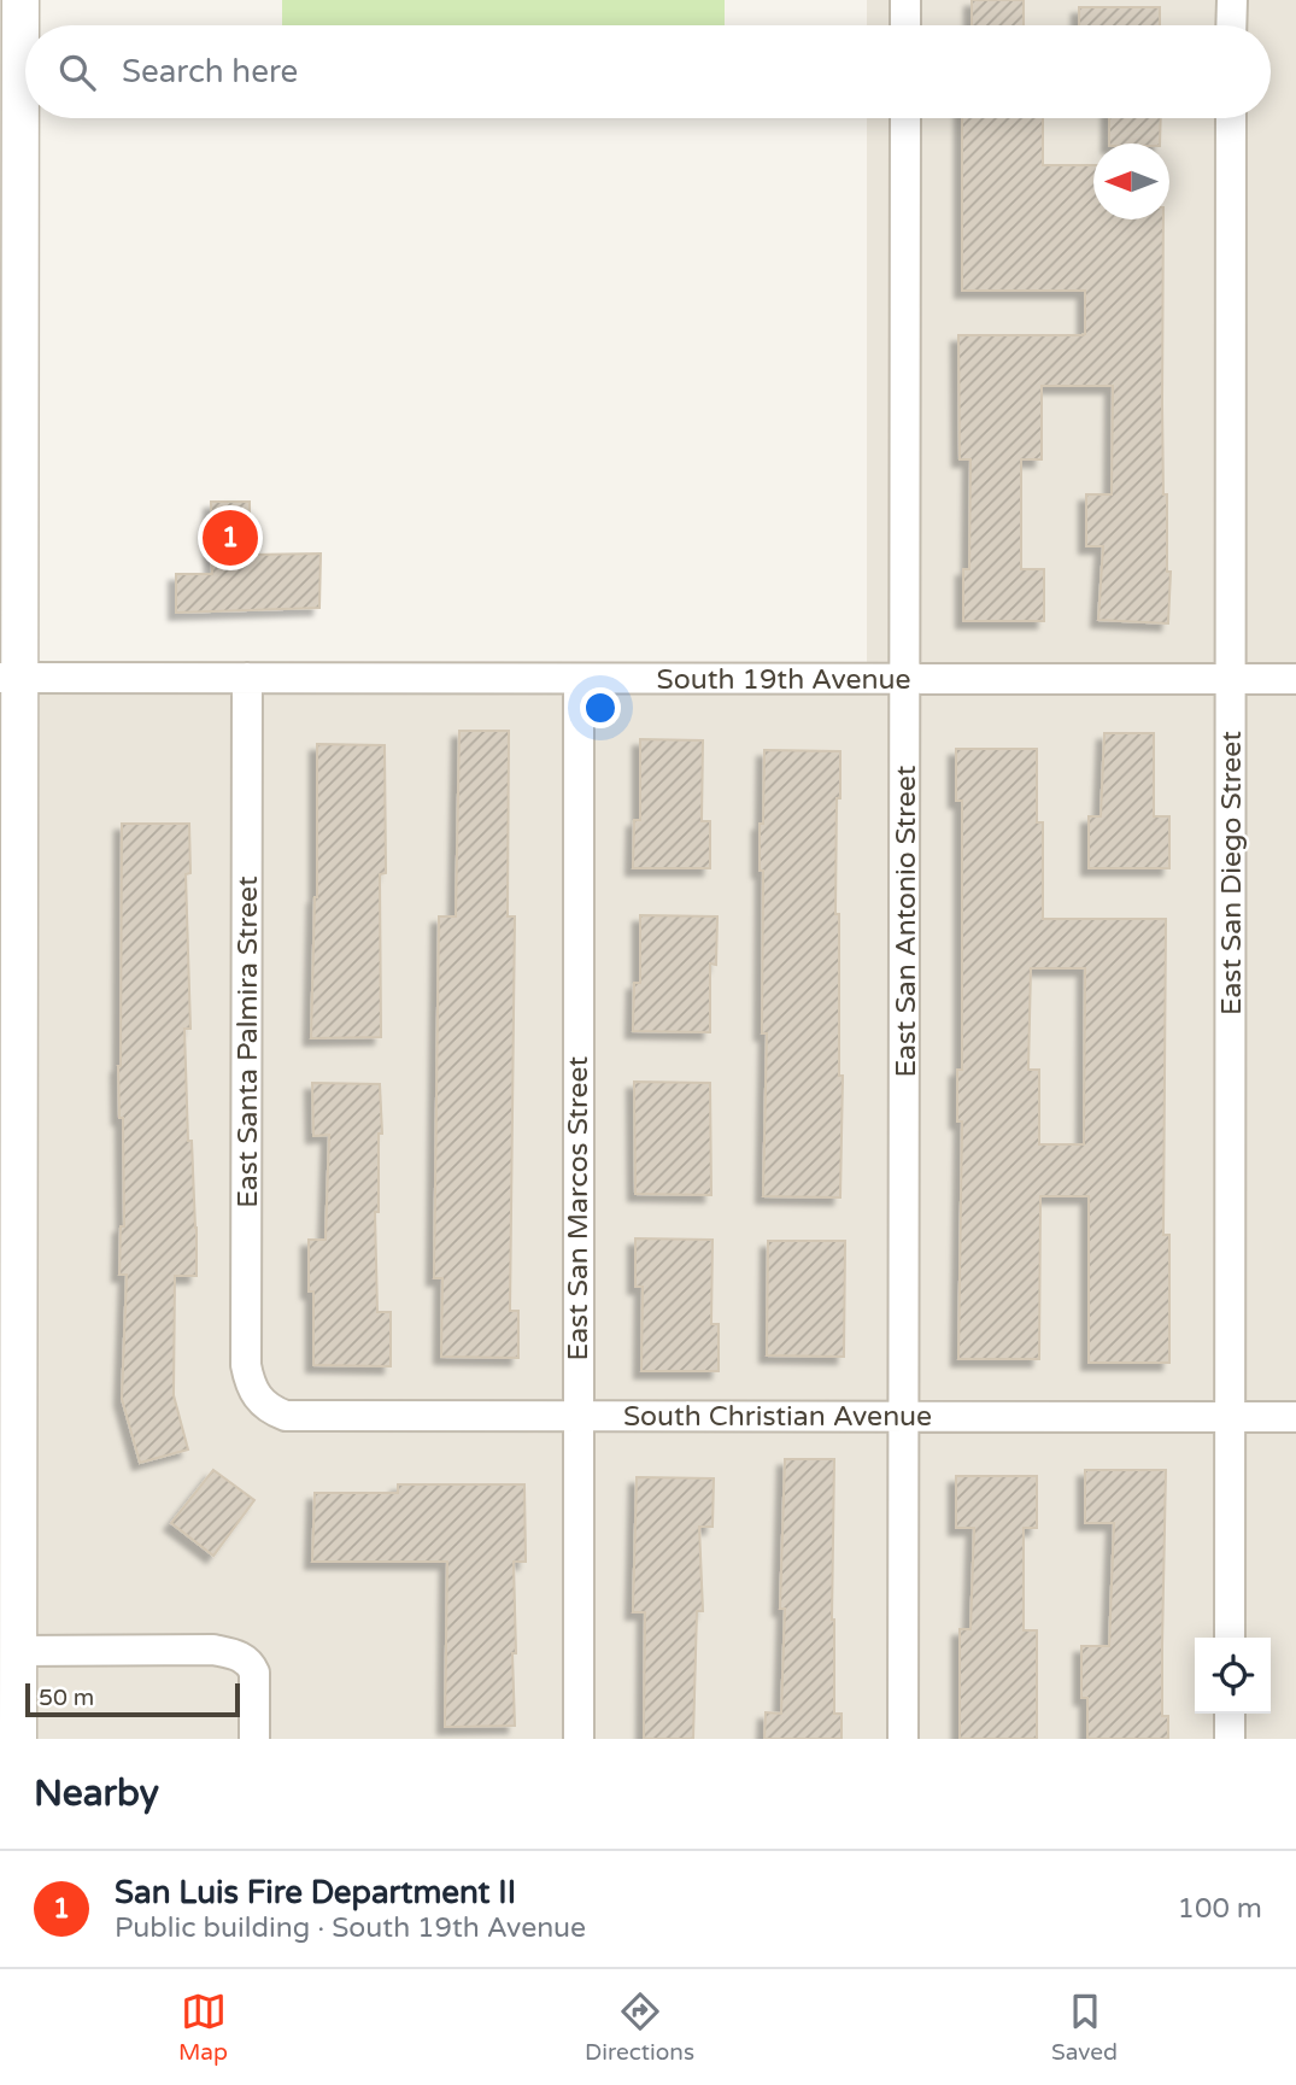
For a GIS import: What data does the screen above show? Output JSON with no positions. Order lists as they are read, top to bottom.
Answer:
{
  "streets": {
    "street": [
      "South 19th Avenue",
      "East San Diego Street",
      "East San Antonio Street",
      "East Santa Palmira Street",
      "East San Marcos Street",
      "South Christian Avenue"
    ]
  },
  "crossings": [
    ["South 19th Avenue", "East San Diego Street"],
    ["South 19th Avenue", "East San Antonio Street"],
    ["South 19th Avenue", "East Santa Palmira Street"],
    ["South 19th Avenue", "East San Marcos Street"],
    ["East San Diego Street", "South Christian Avenue"],
    ["East San Antonio Street", "South Christian Avenue"],
    ["East Santa Palmira Street", "South Christian Avenue"],
    ["East San Marcos Street", "South Christian Avenue"]
  ],
  "scale_bar": "50 m",
  "north": "left",
  "page": {
    "search": "Search here",
    "pins": "1",
    "scale": "50 m",
    "heading": "Nearby",
    "list": [
      {
        "mark": "1",
        "name": "San Luis Fire Department II",
        "note": "Public building · South 19th Avenue",
        "value": "100 m"
      }
    ],
    "nav": ["Map", "Directions", "Saved"]
  }
}
